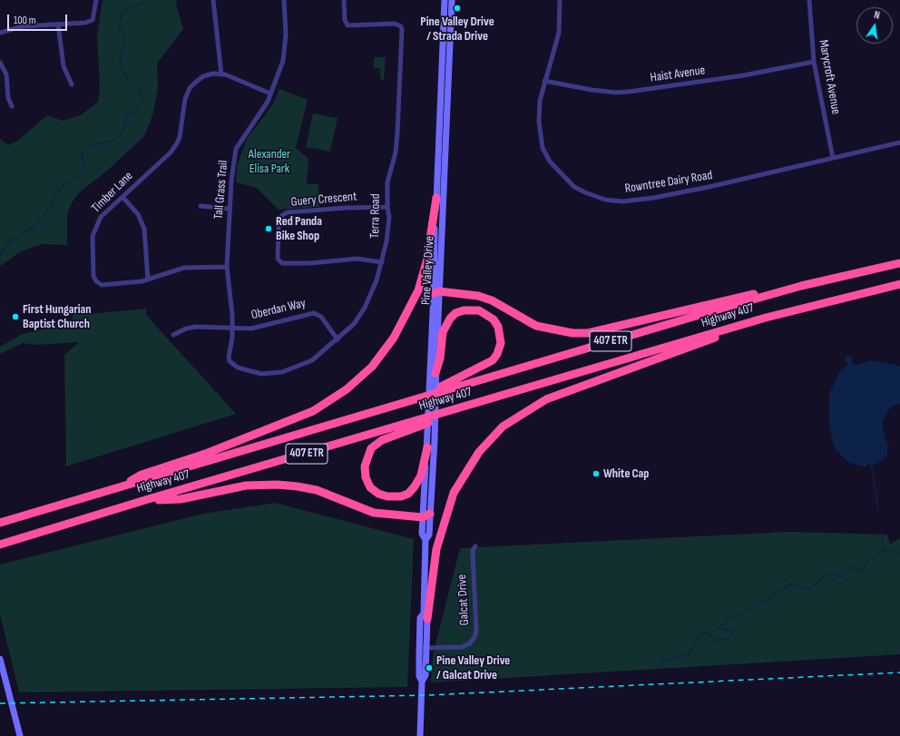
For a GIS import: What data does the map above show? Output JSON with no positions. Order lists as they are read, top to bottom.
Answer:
{
  "streets": {
    "highway": ["Highway 407", "407 ETR"],
    "main road": ["Pine Valley Drive"],
    "street": [
      "Haist Avenue",
      "Marycroft Avenue",
      "Rowntree Dairy Road",
      "Tall Grass Trail",
      "Timber Lane",
      "Guery Crescent",
      "Terra Road",
      "Oberdan Way",
      "Galcat Drive"
    ]
  },
  "crossings": [
    ["Haist Avenue", "Marycroft Avenue"],
    ["Haist Avenue", "Rowntree Dairy Road"],
    ["Marycroft Avenue", "Rowntree Dairy Road"],
    ["Tall Grass Trail", "Timber Lane"],
    ["Tall Grass Trail", "Terra Road"],
    ["Tall Grass Trail", "Oberdan Way"],
    ["Guery Crescent", "Terra Road"],
    ["Terra Road", "Oberdan Way"],
    ["Pine Valley Drive", "Galcat Drive"]
  ],
  "parks": ["Alexander Elisa Park"],
  "places": [
    "Pine Valley Drive / Strada Drive",
    "Red Panda Bike Shop",
    "First Hungarian Baptist Church",
    "White Cap",
    "Pine Valley Drive / Galcat Drive"
  ],
  "scale_bar": "100 m",
  "north": "top"
}
